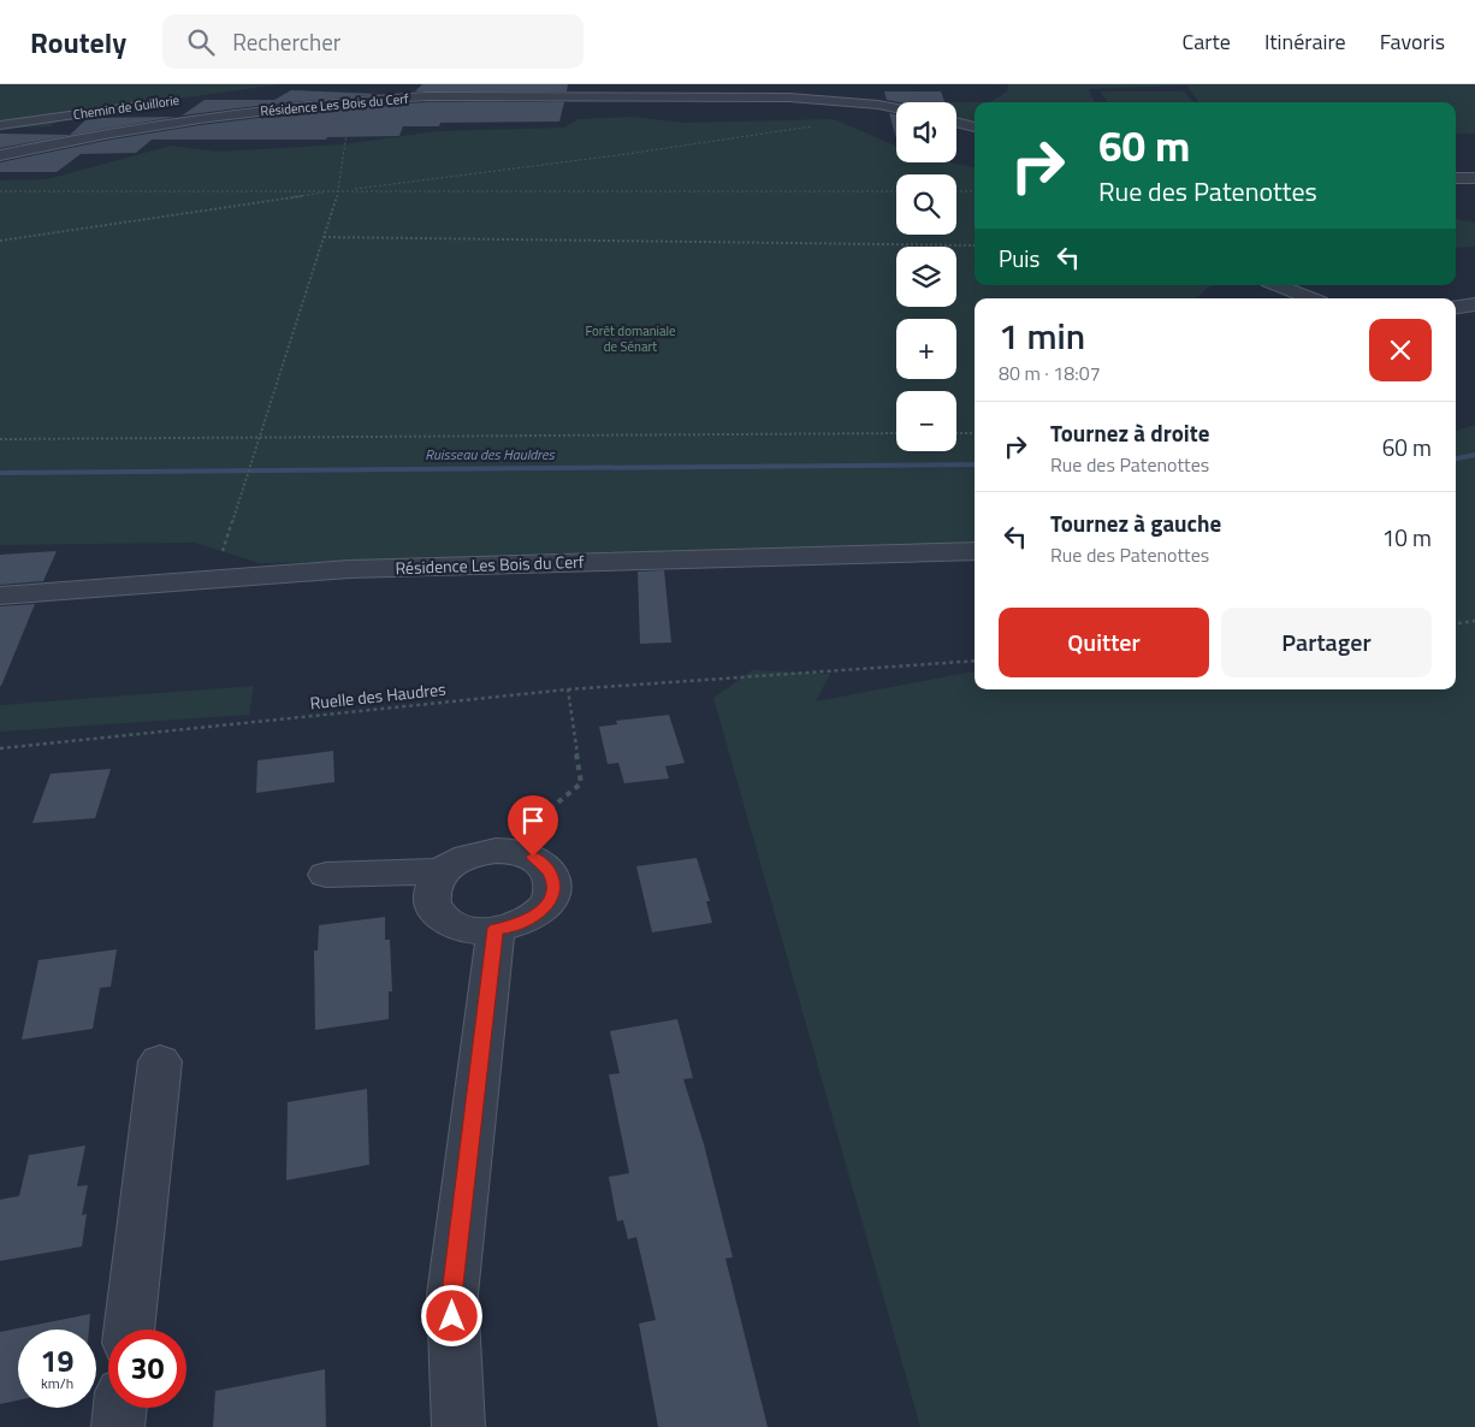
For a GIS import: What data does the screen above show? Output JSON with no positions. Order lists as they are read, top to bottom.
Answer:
{
  "streets": {
    "street": ["Résidence Les Bois du Cerf", "Chemin de Guillorie"],
    "path": ["Ruelle des Haudres"]
  },
  "water": ["Ruisseau des Hauldres"],
  "parks": ["Forêt domaniale de Sénart"],
  "page": {
    "header": "Routely",
    "search": "Rechercher",
    "nav": ["Carte", "Itinéraire", "Favoris"],
    "map_buttons": ["+", "−"],
    "turn": ["60 m", "Rue des Patenottes"],
    "then": "Puis",
    "heading": ["1 min", "80 m · 18:07"],
    "list": [
      {
        "name": "Tournez à droite",
        "note": "Rue des Patenottes",
        "value": "60 m"
      },
      {
        "name": "Tournez à gauche",
        "note": "Rue des Patenottes",
        "value": "10 m"
      }
    ],
    "buttons": ["Quitter", "Partager"],
    "speed": "19 km/h",
    "limit": "30"
  }
}
